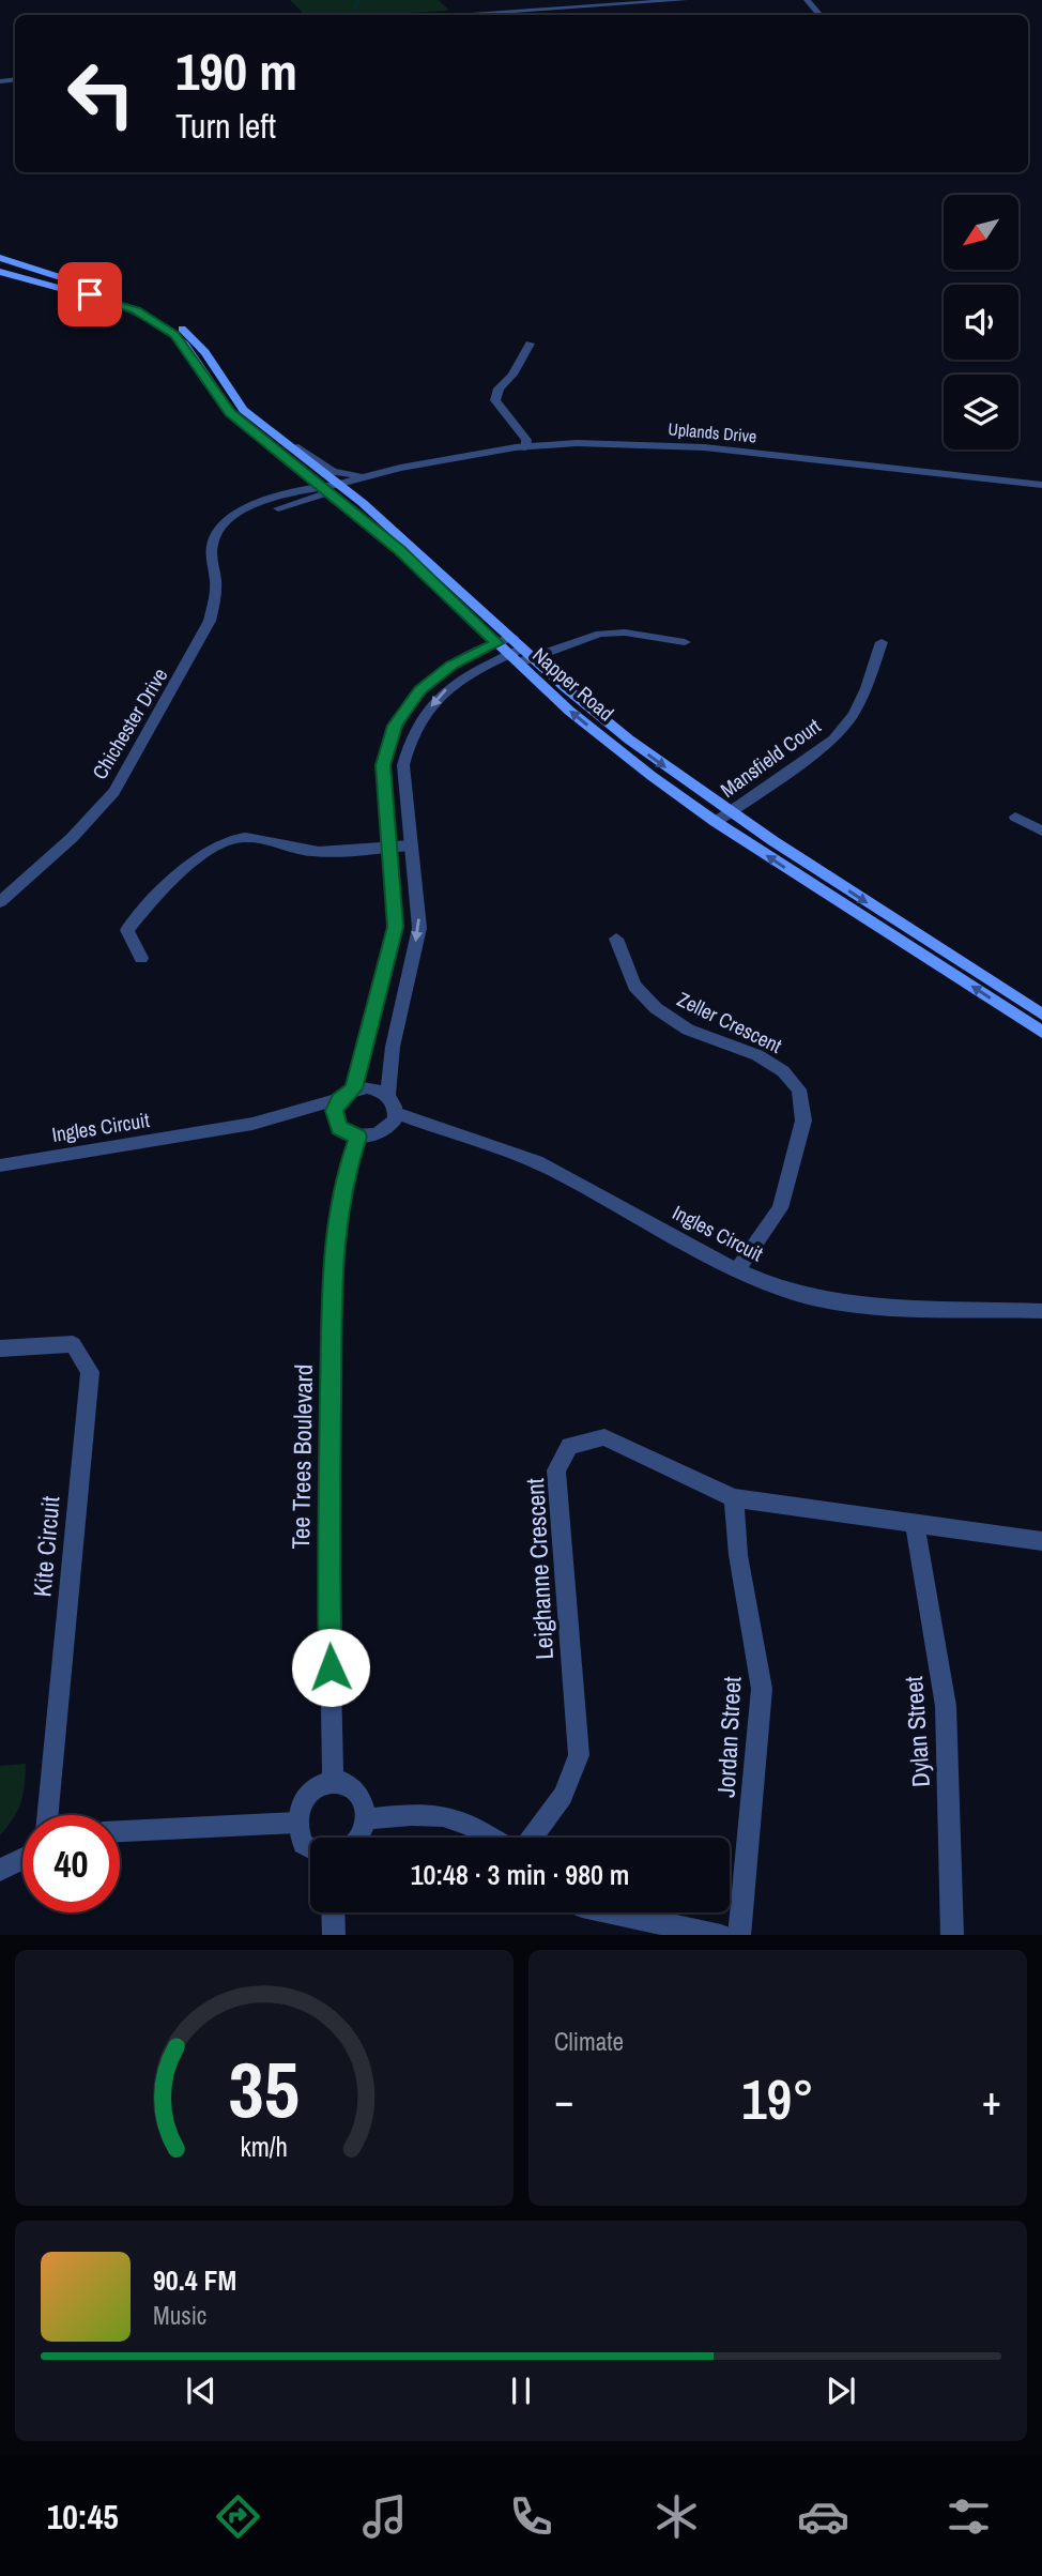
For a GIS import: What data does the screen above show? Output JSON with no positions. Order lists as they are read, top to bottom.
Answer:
{
  "streets": {
    "main road": ["Napper Road"],
    "street": [
      "Uplands Drive",
      "Chichester Drive",
      "Mansfield Court",
      "Zeller Crescent",
      "Ingles Circuit",
      "Tee Trees Boulevard",
      "Kite Circuit",
      "Leighanne Crescent",
      "Dylan Street",
      "Jordan Street"
    ]
  },
  "crossings": [
    ["Uplands Drive", "Napper Road"],
    ["Uplands Drive", "Chichester Drive"],
    ["Napper Road", "Chichester Drive"],
    ["Napper Road", "Mansfield Court"],
    ["Zeller Crescent", "Ingles Circuit"],
    ["Ingles Circuit", "Tee Trees Boulevard"],
    ["Leighanne Crescent", "Dylan Street"],
    ["Leighanne Crescent", "Jordan Street"]
  ],
  "north": "bottom left",
  "page": {
    "turn": ["190 m", "Turn left"],
    "limit": "40",
    "trip": "10:48 · 3 min · 980 m",
    "tile": "Climate",
    "heat": ["−", "19°", "+"],
    "song": ["90.4 FM", "Music"],
    "tabs": "10:45",
    "gauge": ["35", "km/h"]
  }
}
